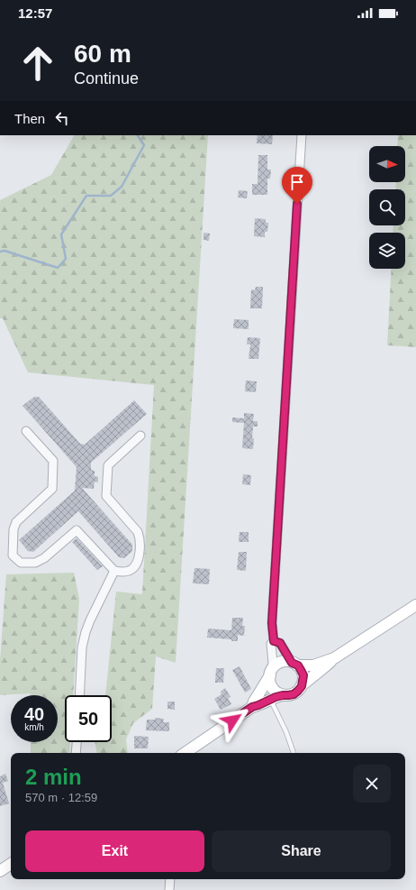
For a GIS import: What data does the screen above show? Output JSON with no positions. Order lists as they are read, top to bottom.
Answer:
{
  "north": "right",
  "page": {
    "status": "12:57",
    "turn": ["60 m", "Continue"],
    "then": "Then",
    "speed": "40 km/h",
    "limit": "50",
    "heading": ["2 min", "570 m · 12:59"],
    "buttons": ["Exit", "Share"]
  }
}
